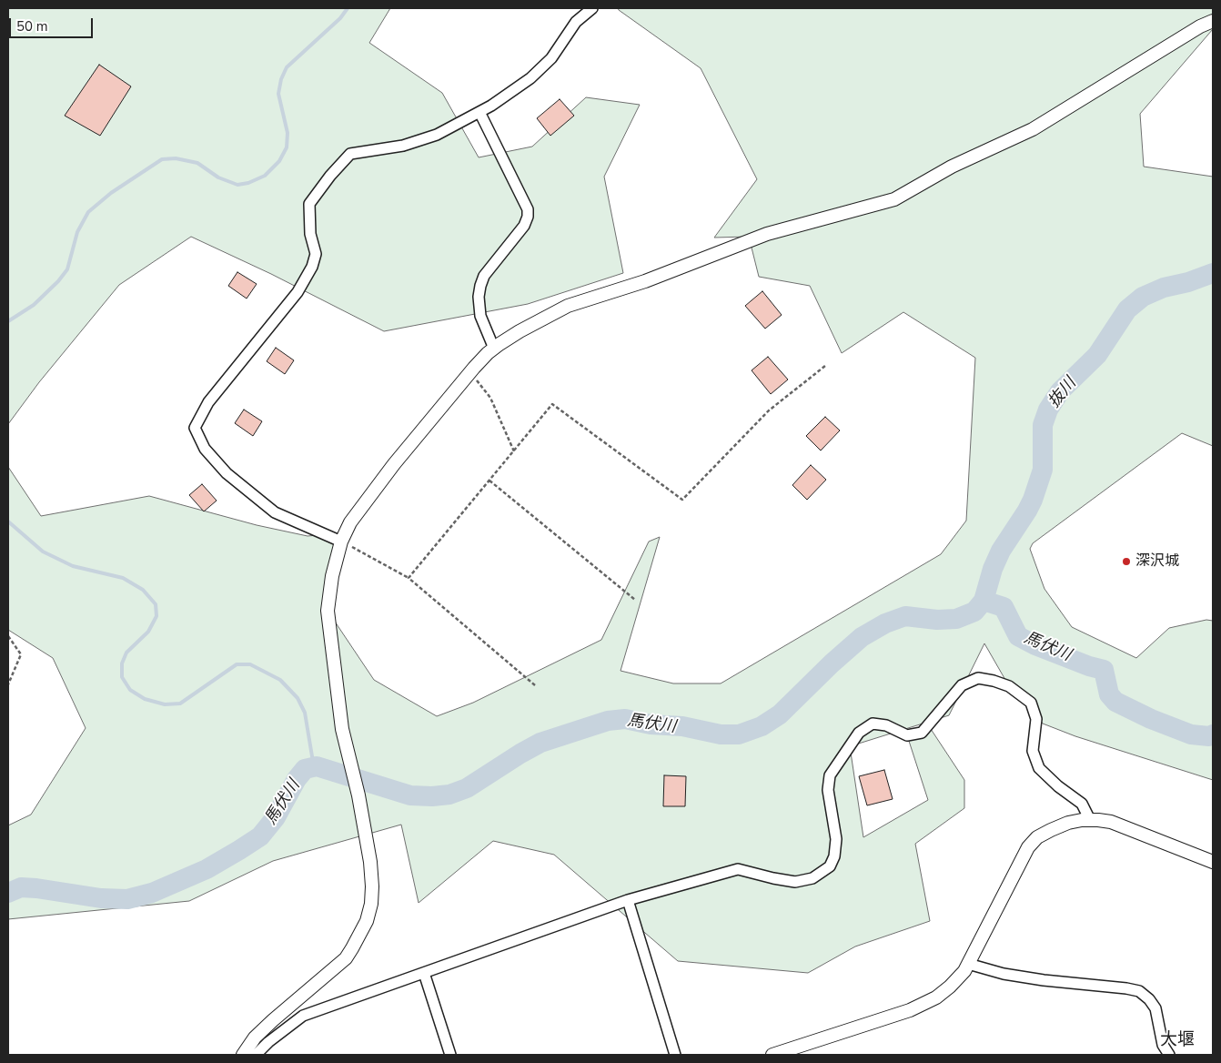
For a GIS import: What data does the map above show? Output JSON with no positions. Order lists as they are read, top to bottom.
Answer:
{
  "districts": ["大堰"],
  "water": ["抜川", "馬伏川"],
  "places": ["深沢城"],
  "scale_bar": "50 m"
}
